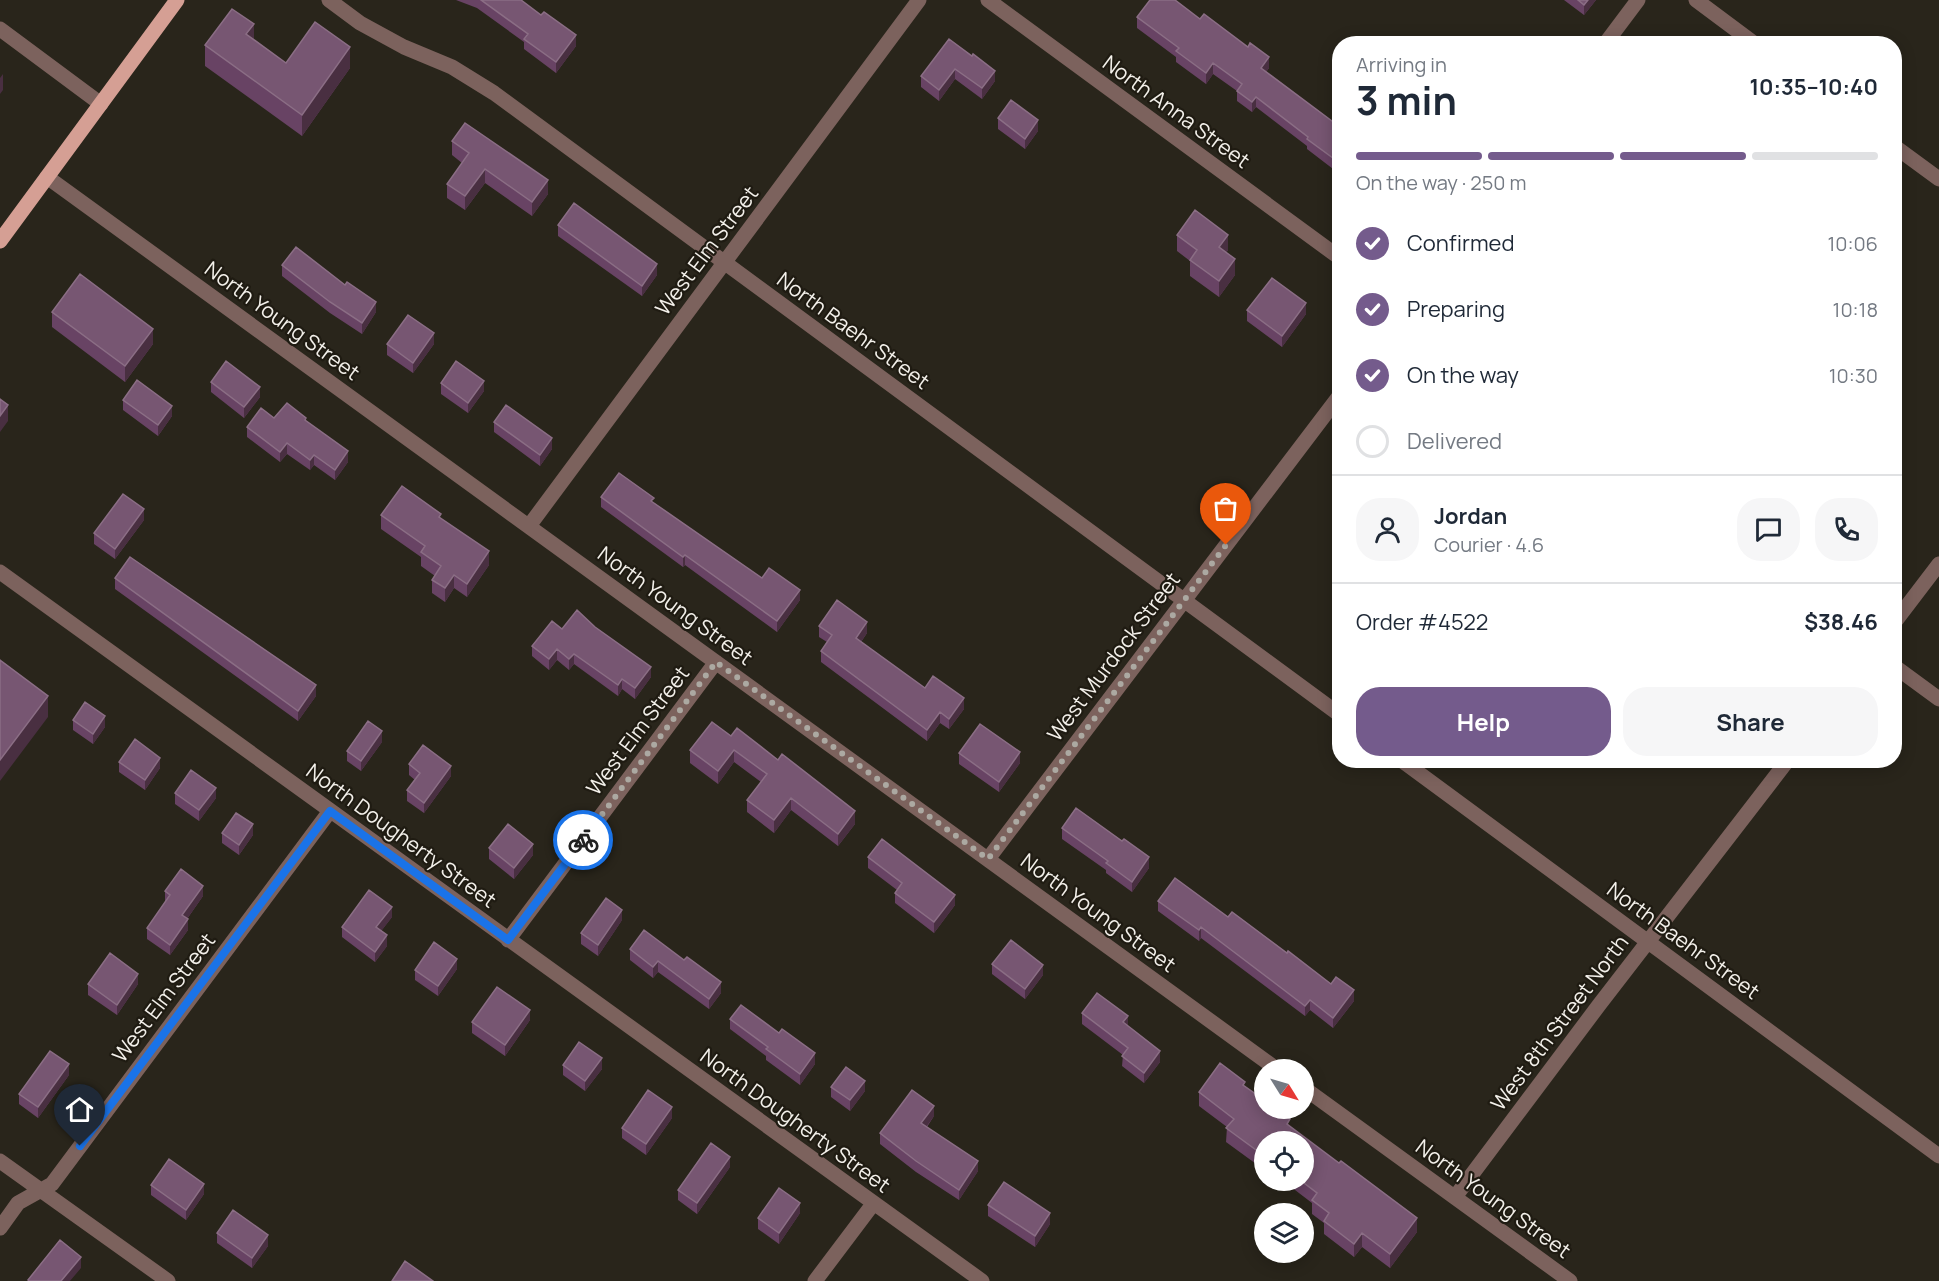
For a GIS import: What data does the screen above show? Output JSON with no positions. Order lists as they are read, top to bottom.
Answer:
{
  "streets": {
    "street": [
      "North Anna Street",
      "West Elm Street",
      "North Young Street",
      "North Baehr Street",
      "West Murdock Street",
      "North Dougherty Street",
      "West 8th Street North"
    ]
  },
  "crossings": [
    ["West Elm Street", "North Young Street"],
    ["West Elm Street", "North Baehr Street"],
    ["West Elm Street", "North Dougherty Street"],
    ["North Young Street", "West Murdock Street"],
    ["North Young Street", "West 8th Street North"],
    ["North Baehr Street", "West Murdock Street"],
    ["North Baehr Street", "West 8th Street North"]
  ],
  "north": "bottom right",
  "page": {
    "heading": ["3 min", "Arriving in", "10:35–10:40"],
    "panel": [
      "Jordan",
      "Courier · 4.6",
      "Order #4522",
      "$38.46"
    ],
    "bar": "On the way · 250 m",
    "list": [
      ["Confirmed", "10:06"],
      ["Preparing", "10:18"],
      ["On the way", "10:30"],
      "Delivered"
    ],
    "buttons": ["Help", "Share"]
  }
}
